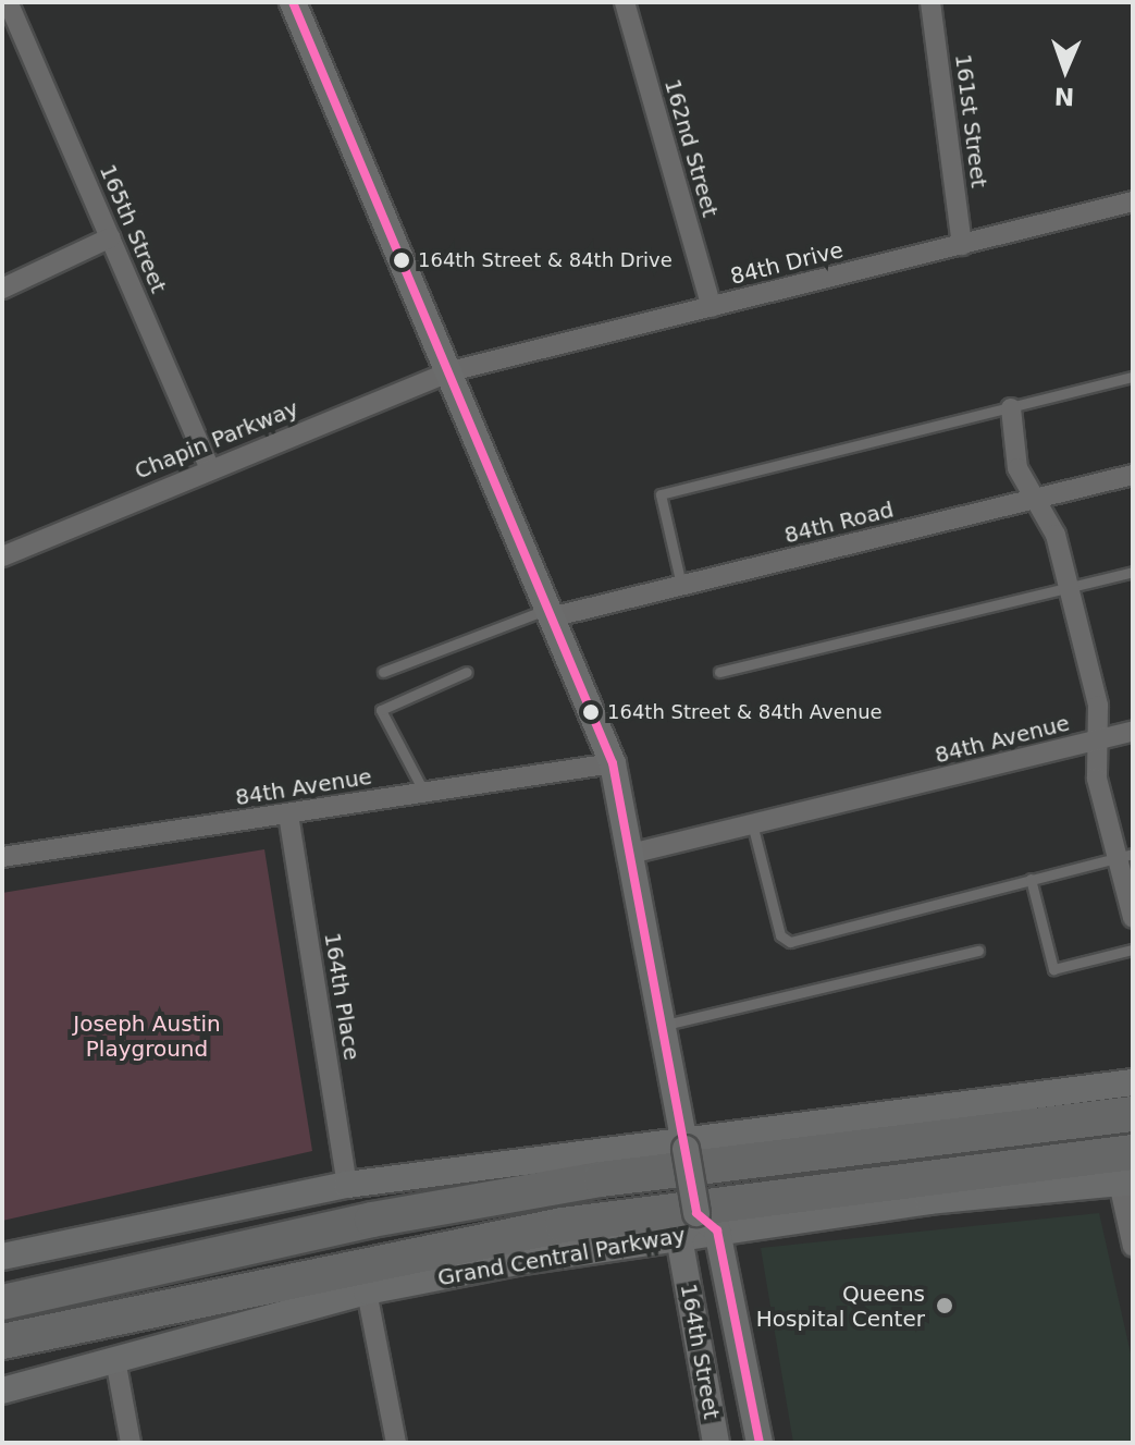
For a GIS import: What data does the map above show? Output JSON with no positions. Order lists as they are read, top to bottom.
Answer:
{
  "streets": {
    "highway": ["Grand Central Parkway"],
    "main road": ["164th Street"],
    "street": [
      "161st Street",
      "162nd Street",
      "165th Street",
      "84th Drive",
      "Chapin Parkway",
      "84th Road",
      "84th Avenue",
      "164th Place"
    ]
  },
  "crossings": [
    ["161st Street", "84th Drive"],
    ["162nd Street", "84th Drive"],
    ["165th Street", "Chapin Parkway"],
    ["84th Drive", "Chapin Parkway"],
    ["84th Avenue", "164th Place"],
    ["Grand Central Parkway", "164th Street"]
  ],
  "parks": ["Joseph Austin Playground"],
  "places": ["164th Street & 84th Drive", "164th Street & 84th Avenue", "Queens Hospital Center"],
  "north": "bottom"
}
